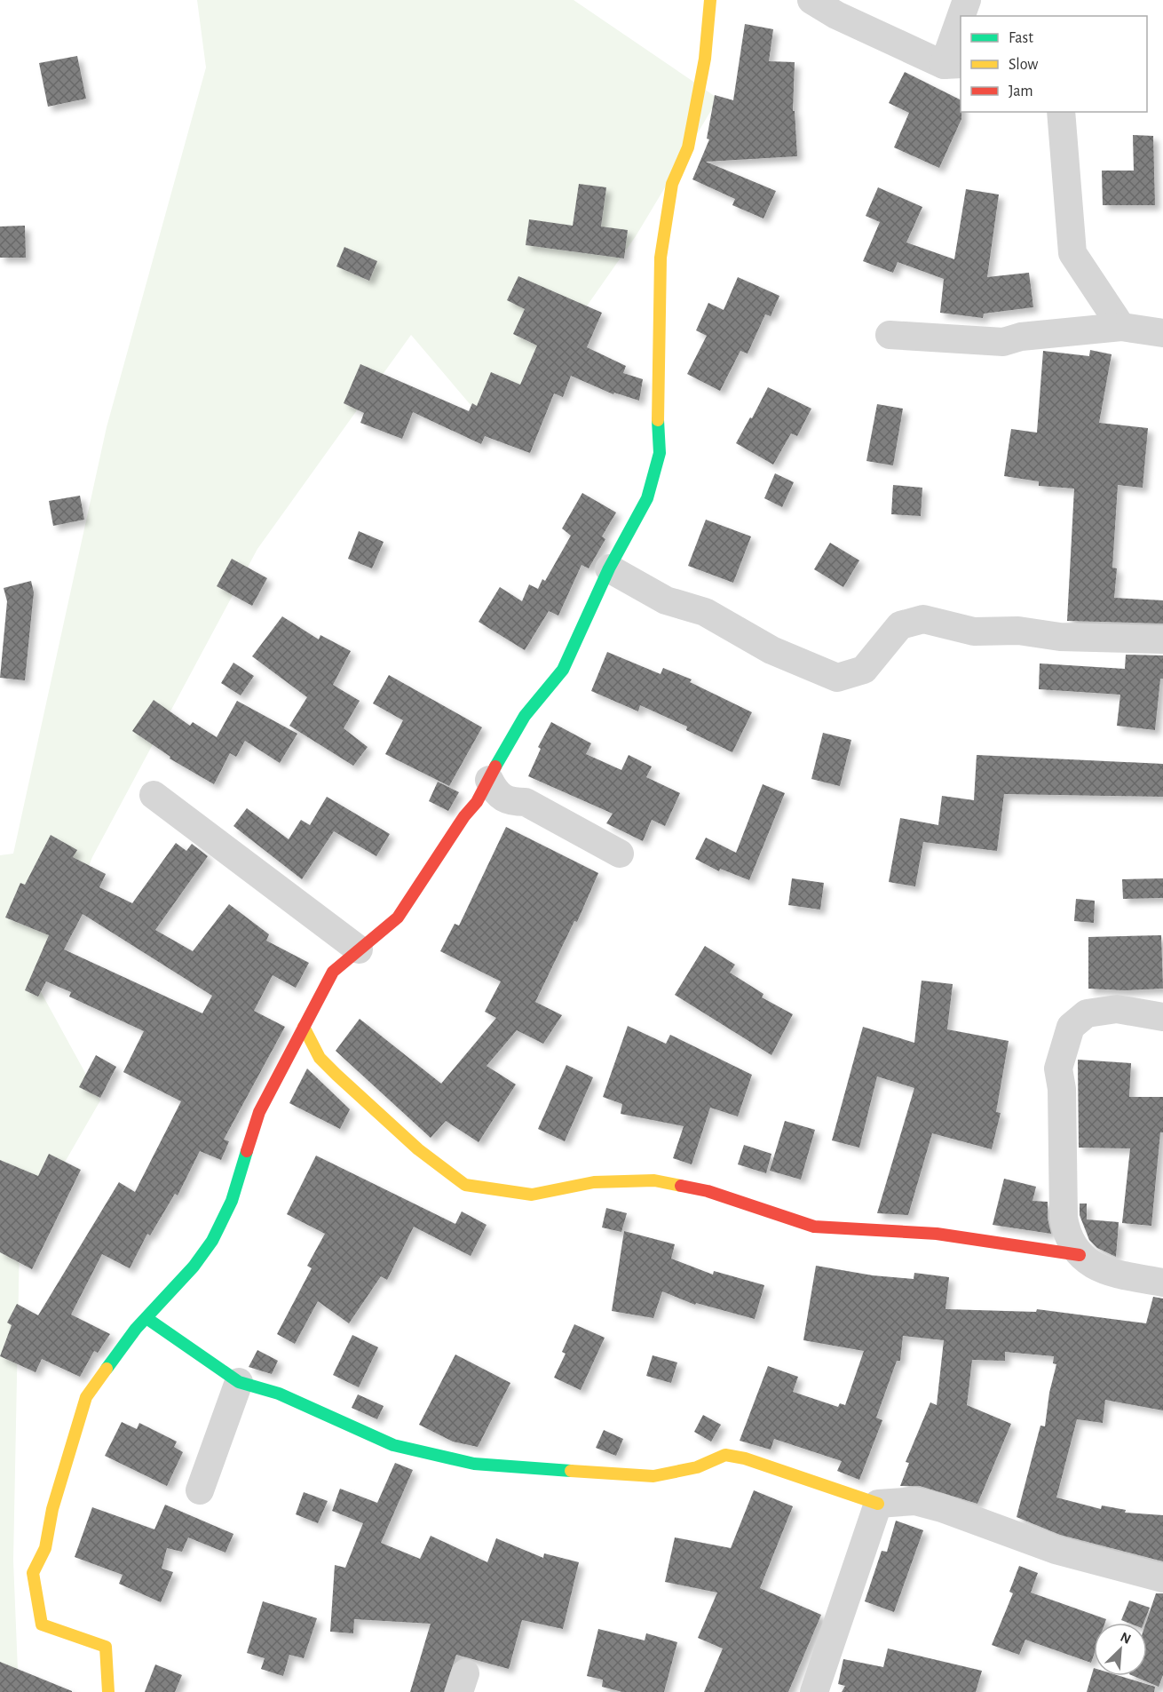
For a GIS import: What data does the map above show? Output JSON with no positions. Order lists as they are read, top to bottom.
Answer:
{
  "legend": ["Fast", "Slow", "Jam"],
  "north": "top right"
}
